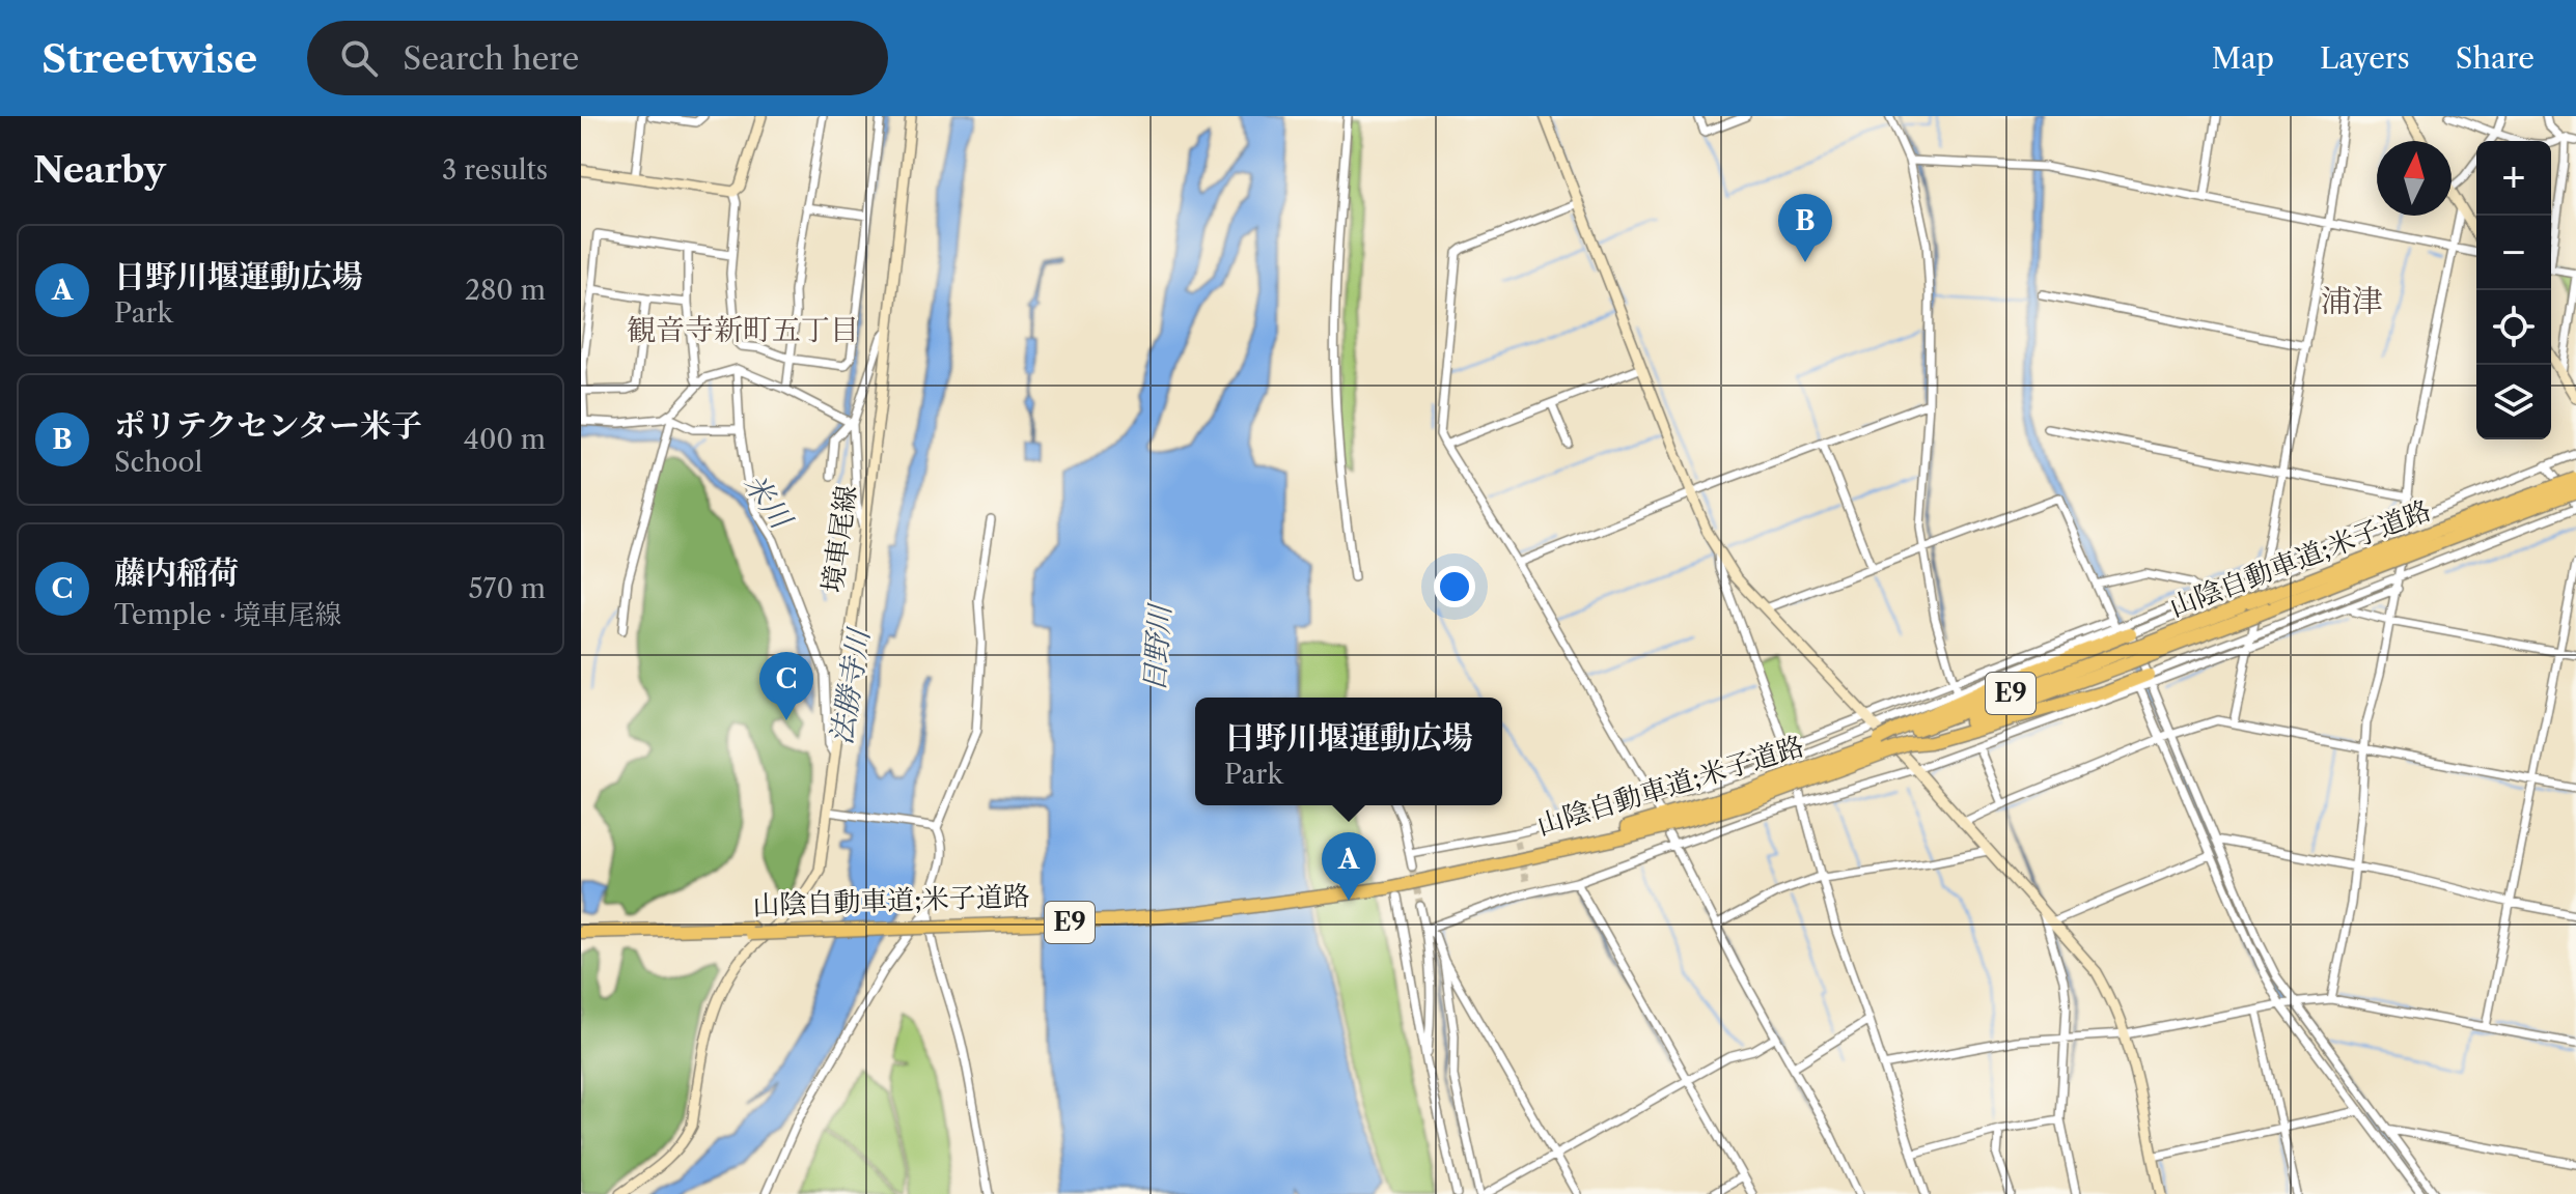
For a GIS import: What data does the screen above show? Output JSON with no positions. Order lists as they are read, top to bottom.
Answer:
{
  "streets": {
    "highway": ["山陰自動車道;米子道路", "E9"],
    "street": ["境車尾線"]
  },
  "crossings": [
    ["境車尾線", "山陰自動車道;米子道路"]
  ],
  "districts": ["浦津", "観音寺新町五丁目"],
  "water": ["米川", "日野川", "法勝寺川"],
  "north": "top",
  "page": {
    "header": "Streetwise",
    "search": "Search here",
    "nav": ["Map", "Layers", "Share"],
    "heading": ["Nearby", "3 results"],
    "map_buttons": ["+", "−"],
    "pins": ["B", "C", "A"],
    "list": [
      {
        "mark": "A",
        "name": "日野川堰運動広場",
        "note": "Park",
        "value": "280 m"
      },
      {
        "mark": "B",
        "name": "ポリテクセンター米子",
        "note": "School",
        "value": "400 m"
      },
      {
        "mark": "C",
        "name": "藤内稲荷",
        "note": "Temple · 境車尾線",
        "value": "570 m"
      }
    ],
    "popup": ["日野川堰運動広場", "Park"]
  }
}
